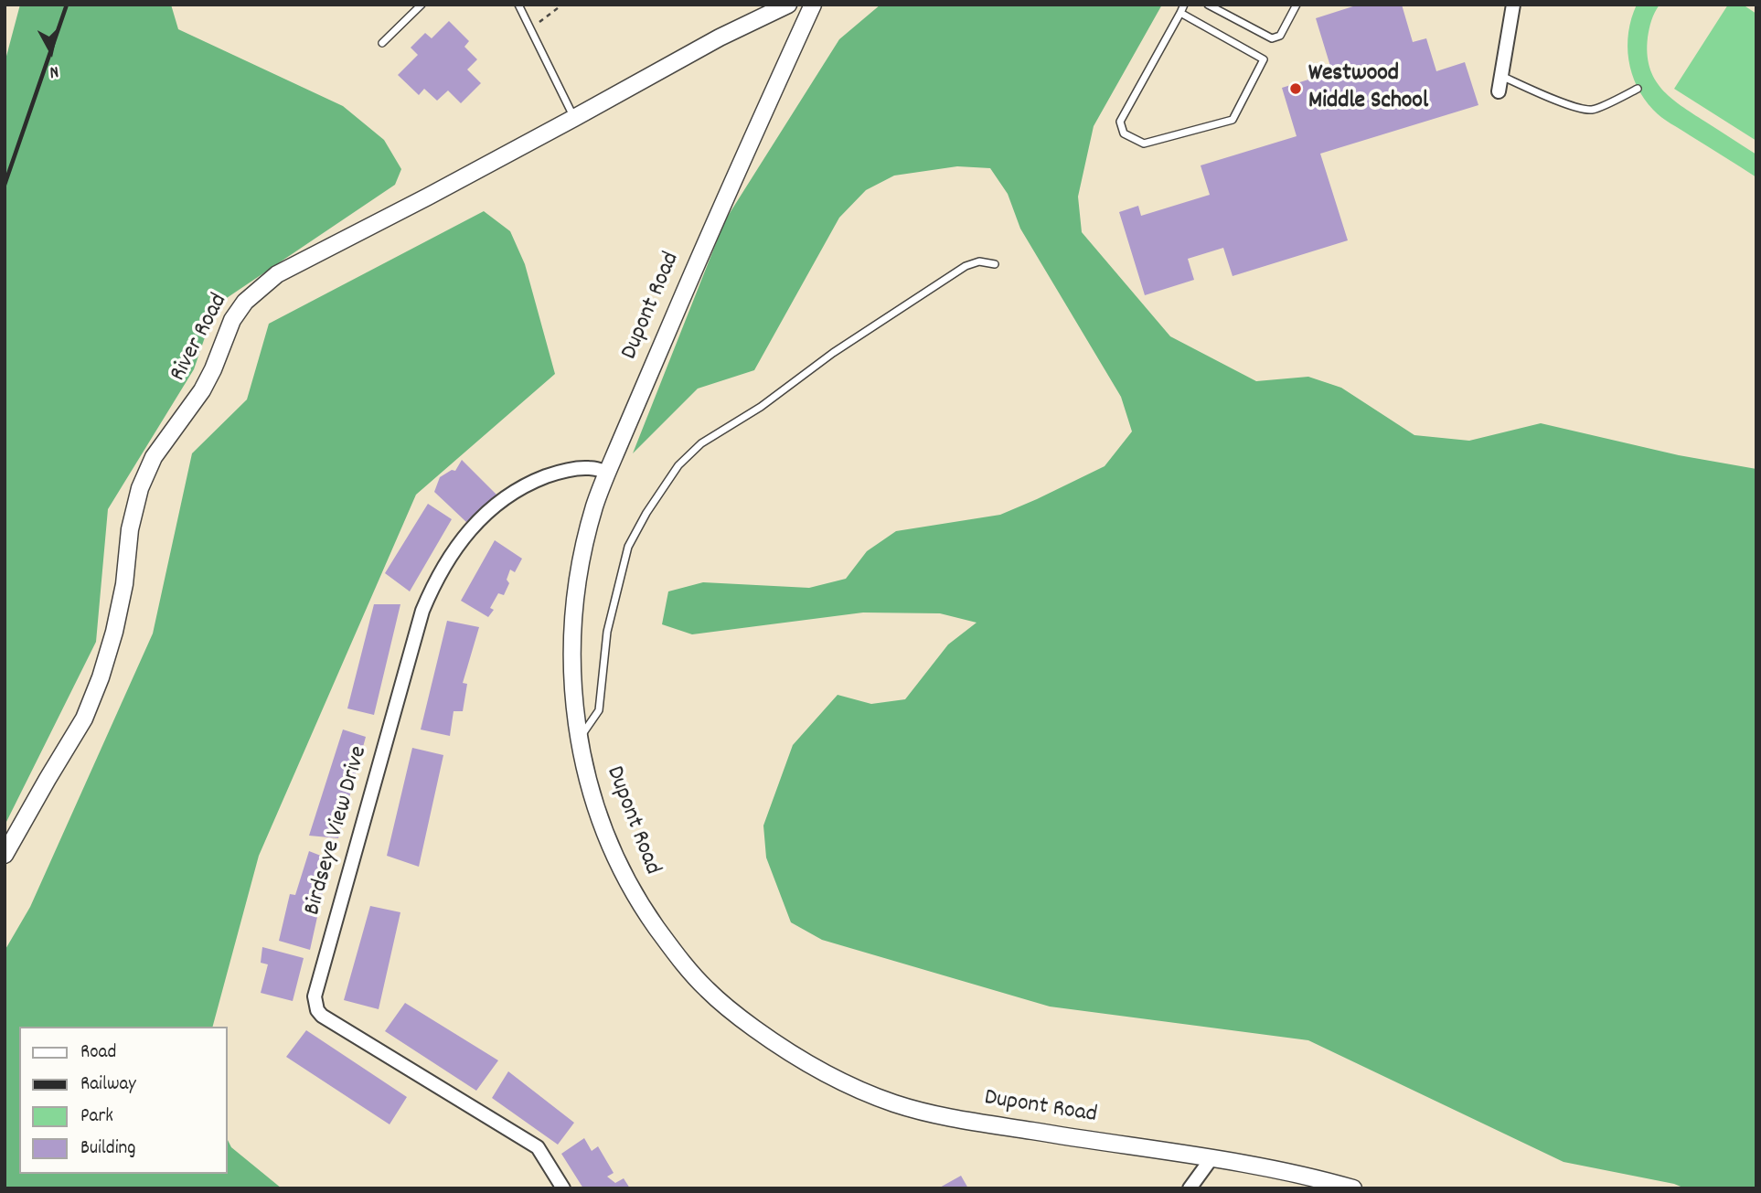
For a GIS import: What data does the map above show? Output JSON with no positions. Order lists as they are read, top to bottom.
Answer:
{
  "streets": {
    "street": ["Dupont Road", "River Road", "Birdseye View Drive"]
  },
  "crossings": [
    ["Dupont Road", "Birdseye View Drive"]
  ],
  "places": ["Westwood Middle School"],
  "legend": [
    "Road",
    "Railway",
    "Park",
    "Building"
  ],
  "north": "bottom"
}
